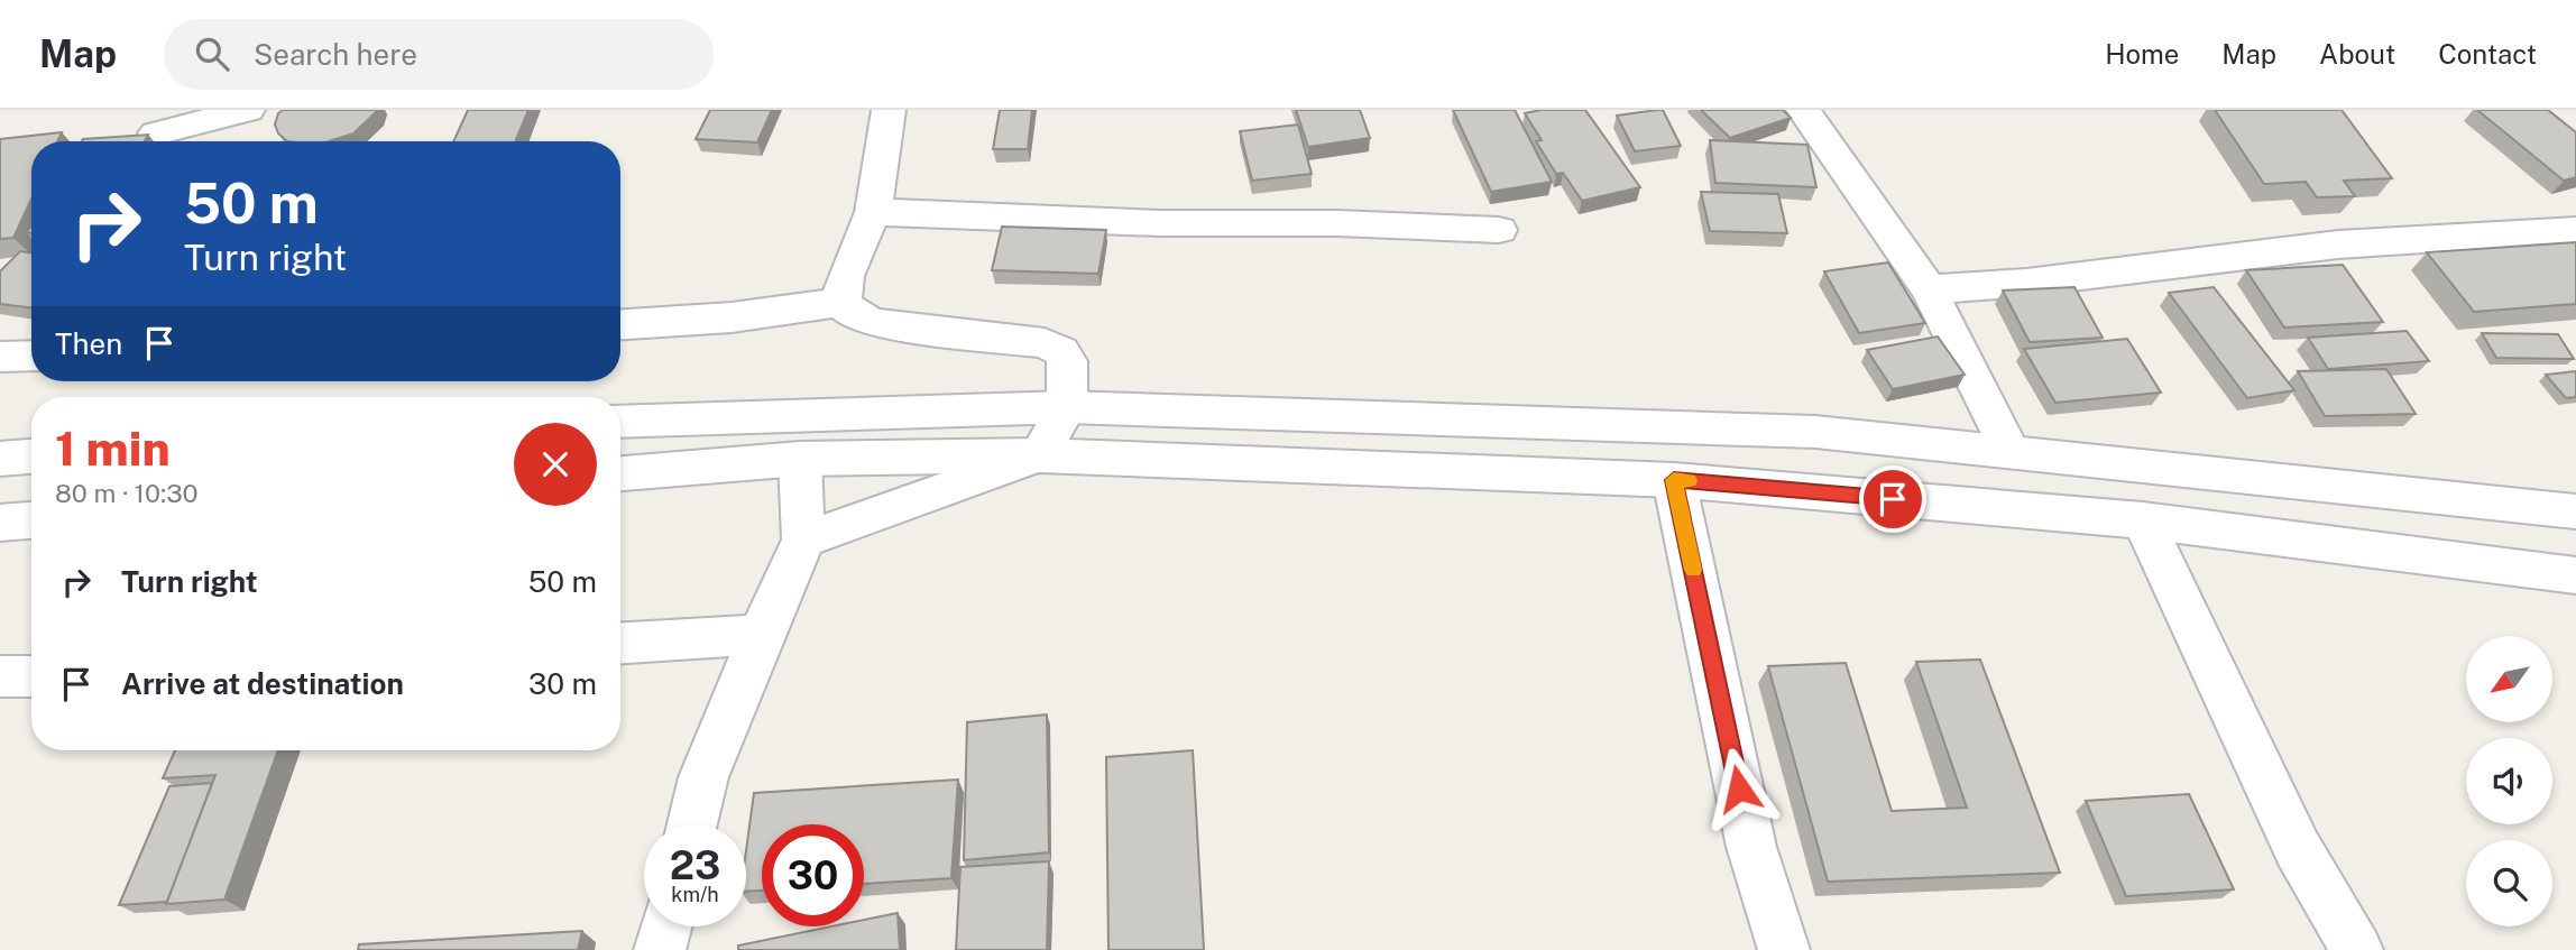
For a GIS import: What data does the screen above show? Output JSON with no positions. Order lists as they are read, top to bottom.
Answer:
{
  "north": "bottom left",
  "page": {
    "header": "Map",
    "search": "Search here",
    "nav": [
      "Home",
      "Map",
      "About",
      "Contact"
    ],
    "turn": ["50 m", "Turn right"],
    "then": "Then",
    "heading": ["1 min", "80 m · 10:30"],
    "list": [
      {
        "name": "Turn right",
        "value": "50 m"
      },
      {
        "name": "Arrive at destination",
        "value": "30 m"
      }
    ],
    "speed": "23 km/h",
    "limit": "30"
  }
}
